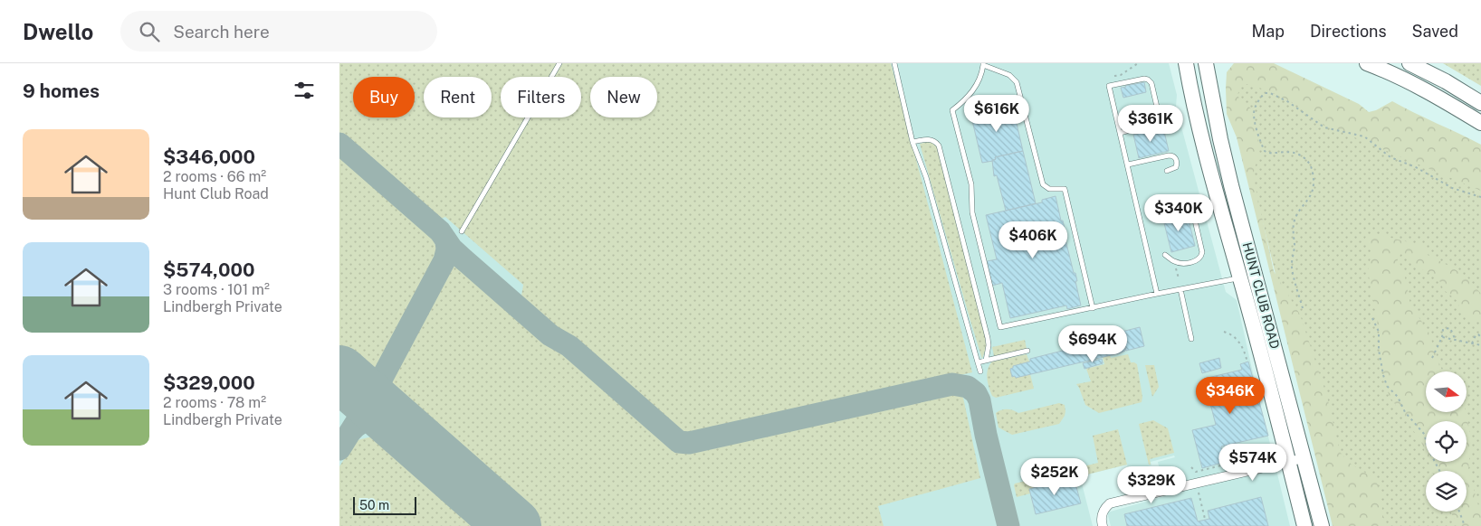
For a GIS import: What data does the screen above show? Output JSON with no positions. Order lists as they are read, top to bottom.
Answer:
{
  "streets": {
    "main road": ["HUNT CLUB ROAD"]
  },
  "scale_bar": "50 m",
  "north": "right",
  "page": {
    "header": "Dwello",
    "search": "Search here",
    "nav": ["Map", "Directions", "Saved"],
    "heading": "9 homes",
    "chip": [
      "Buy",
      "Rent",
      "Filters",
      "New"
    ],
    "price": [
      "$616K",
      "$361K",
      "$340K",
      "$406K",
      "$694K",
      "$346K",
      "$574K",
      "$252K",
      "$329K"
    ],
    "list": [
      {
        "name": "$346,000",
        "note": "2 rooms · 66 m² · Hunt Club Road"
      },
      {
        "name": "$574,000",
        "note": "3 rooms · 101 m² · Lindbergh Private"
      },
      {
        "name": "$329,000",
        "note": "2 rooms · 78 m² · Lindbergh Private"
      }
    ],
    "scale": "50 m"
  }
}
